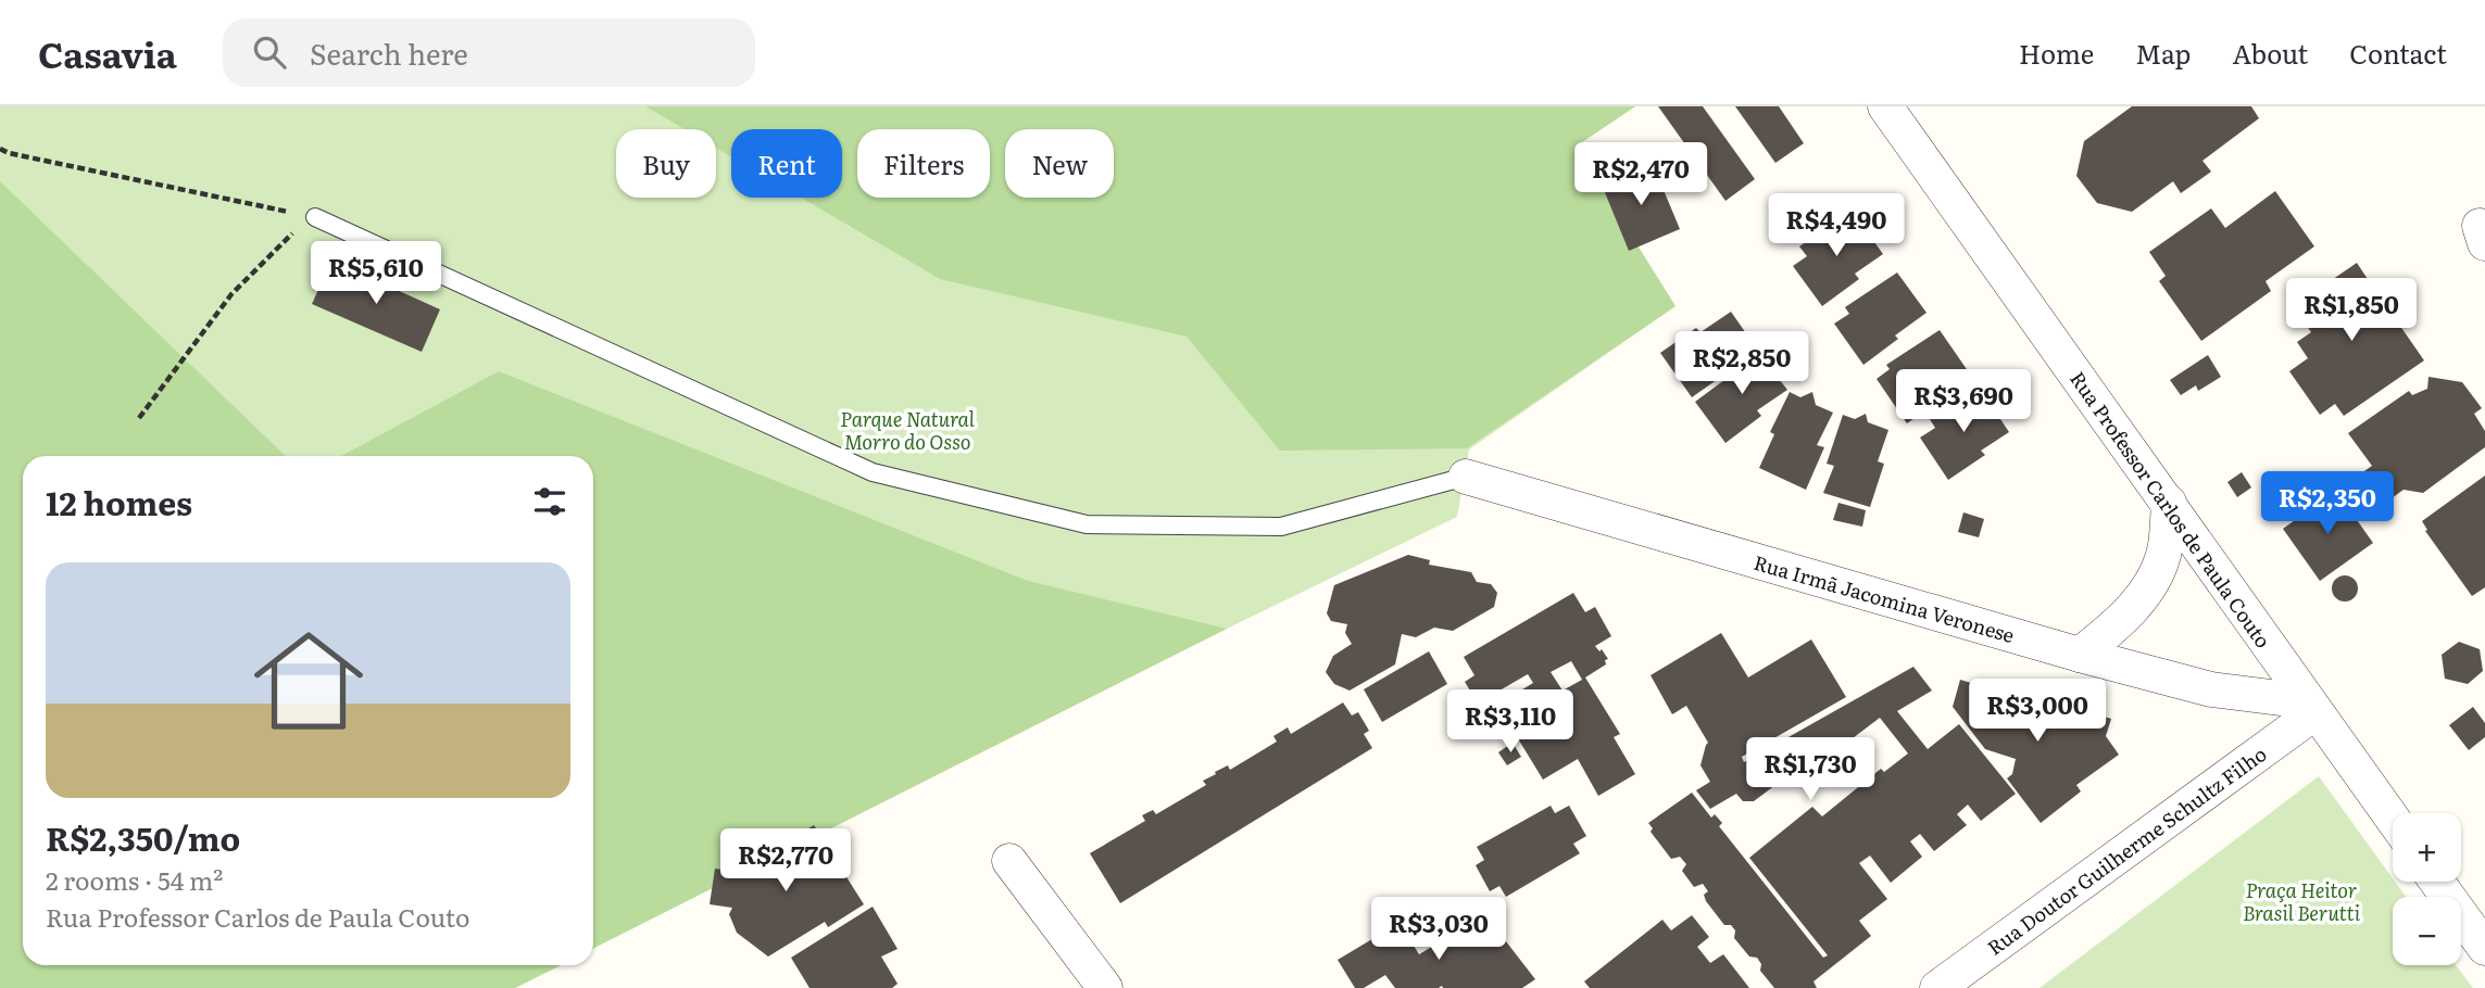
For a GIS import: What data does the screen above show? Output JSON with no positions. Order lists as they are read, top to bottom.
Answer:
{
  "streets": {
    "street": ["Rua Professor Carlos de Paula Couto", "Rua Irmã Jacomina Veronese", "Rua Doutor Guilherme Schultz Filho"]
  },
  "crossings": [
    ["Rua Professor Carlos de Paula Couto", "Rua Irmã Jacomina Veronese"],
    ["Rua Professor Carlos de Paula Couto", "Rua Doutor Guilherme Schultz Filho"],
    ["Rua Irmã Jacomina Veronese", "Rua Doutor Guilherme Schultz Filho"]
  ],
  "parks": ["Parque Natural Morro do Osso", "Praça Heitor Brasil Berutti"],
  "page": {
    "header": "Casavia",
    "search": "Search here",
    "nav": [
      "Home",
      "Map",
      "About",
      "Contact"
    ],
    "chip": [
      "Buy",
      "Rent",
      "Filters",
      "New"
    ],
    "price": [
      "R$2,470",
      "R$4,490",
      "R$5,610",
      "R$1,850",
      "R$2,850",
      "R$3,690",
      "R$2,350",
      "R$3,000",
      "R$3,110",
      "R$1,730",
      "R$2,770",
      "R$3,030"
    ],
    "heading": "12 homes",
    "list": [
      {
        "name": "R$2,350/mo",
        "note": "2 rooms · 54 m² · Rua Professor Carlos de Paula Couto"
      }
    ],
    "map_buttons": ["+", "−"]
  }
}
